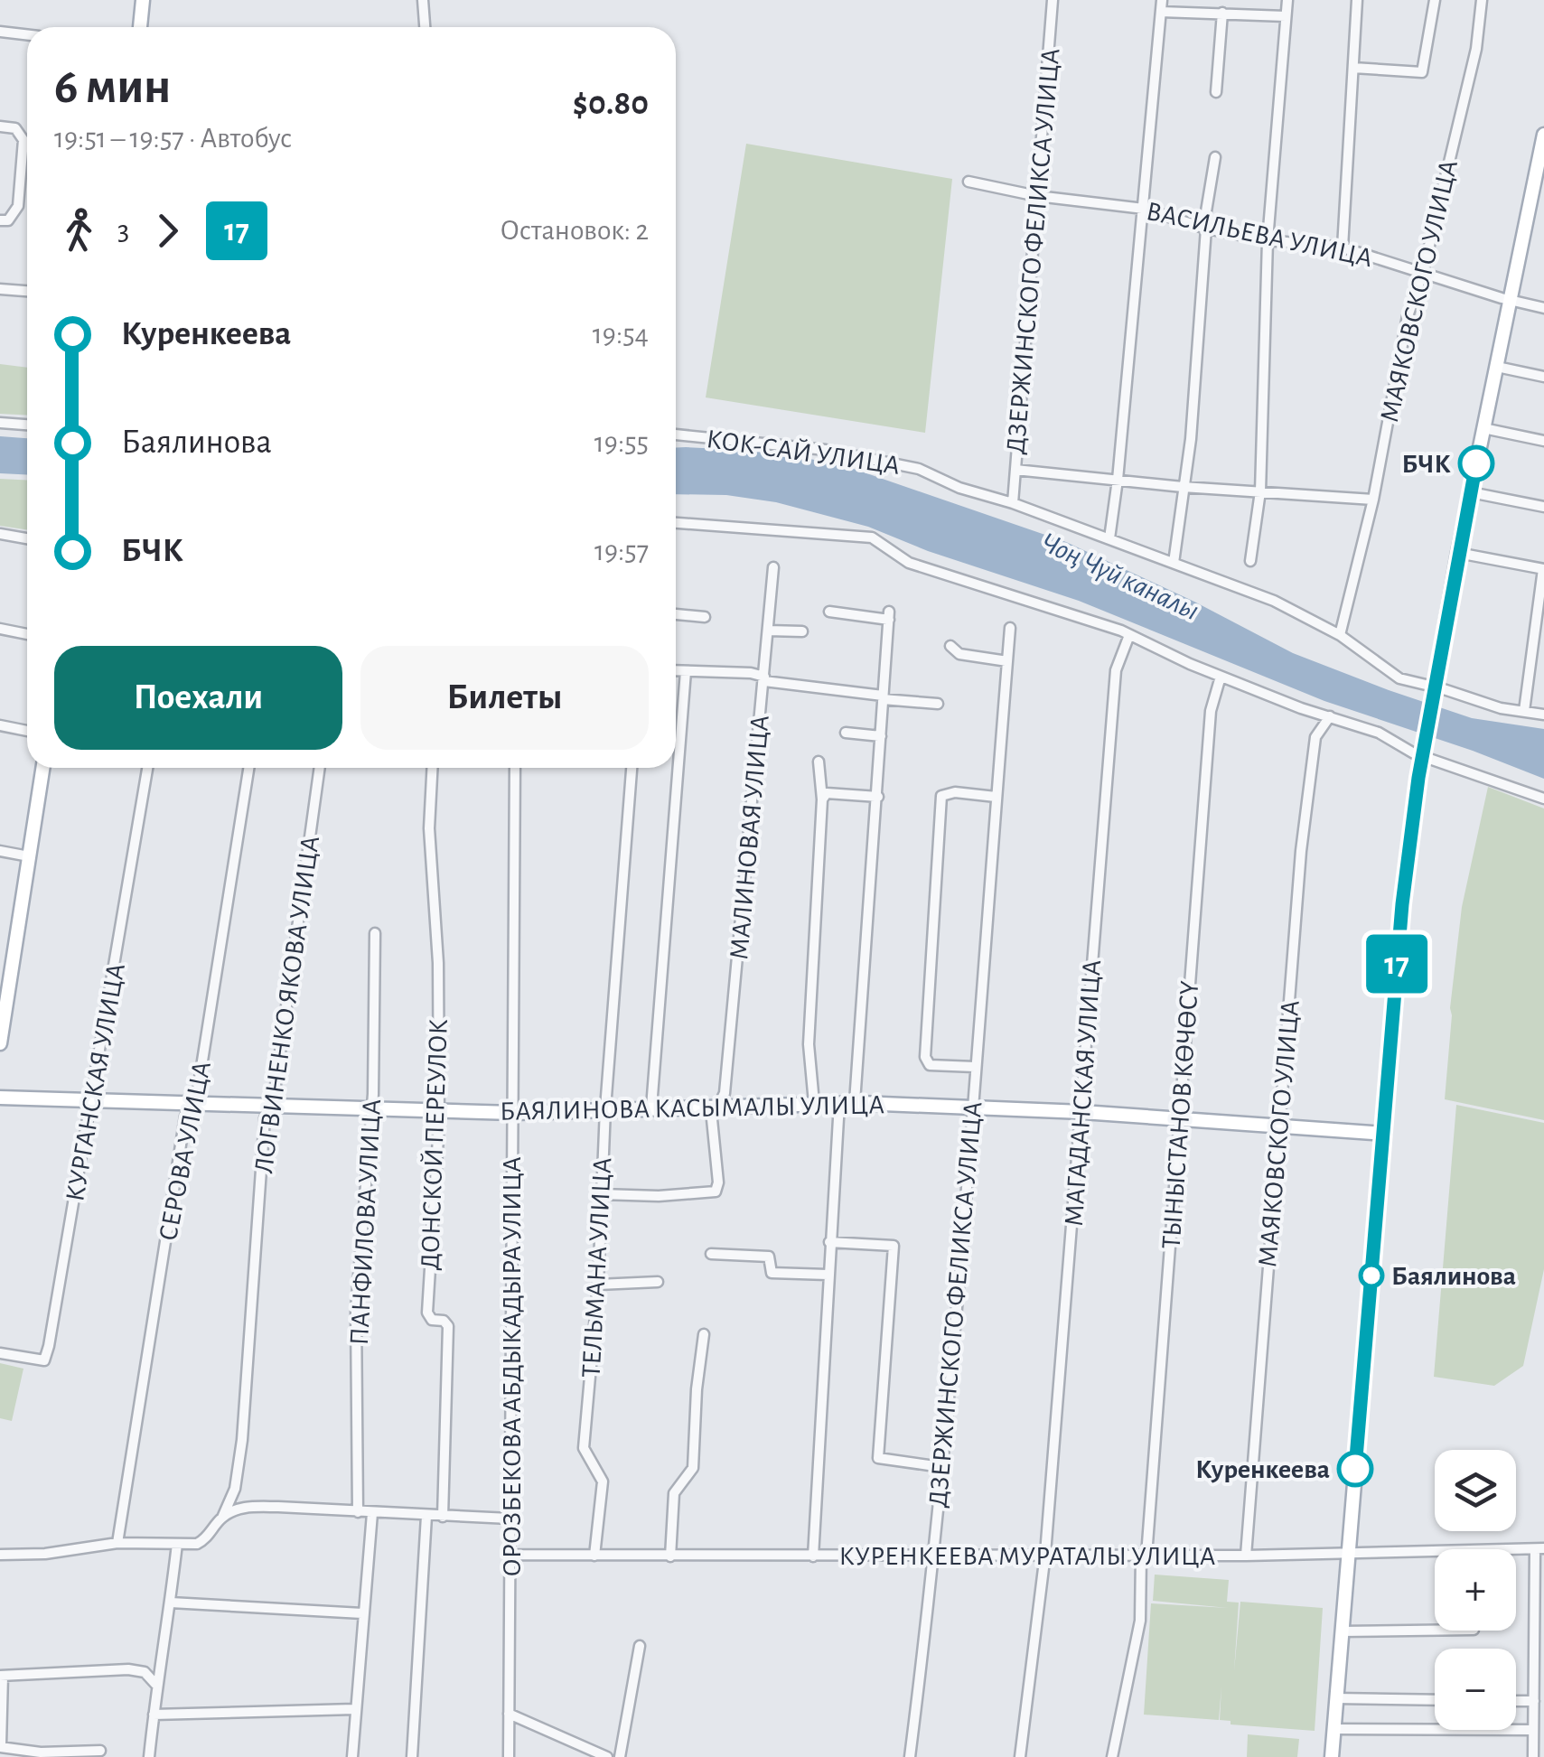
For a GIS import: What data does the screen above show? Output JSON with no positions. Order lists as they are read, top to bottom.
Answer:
{
  "streets": {
    "main road": ["БАЯЛИНОВА КАСЫМАЛЫ УЛИЦА"],
    "street": [
      "ВАСИЛЬЕВА УЛИЦА",
      "ДЗЕРЖИНСКОГО ФЕЛИКСА УЛИЦА",
      "МАЯКОВСКОГО УЛИЦА",
      "КОК-САЙ УЛИЦА",
      "МАЛИНОВАЯ УЛИЦА",
      "ЛОГВИНЕНКО ЯКОВА УЛИЦА",
      "КУРГАНСКАЯ УЛИЦА",
      "МАГАДАНСКАЯ УЛИЦА",
      "ТЫНЫСТАНОВ КӨЧӨСҮ",
      "ДОНСКОЙ ПЕРЕУЛОК",
      "СЕРОВА УЛИЦА",
      "ПАНФИЛОВА УЛИЦА",
      "ТЕЛЬМАНА УЛИЦА",
      "ОРОЗБЕКОВА АБДЫКАДЫРА УЛИЦА",
      "КУРЕНКЕЕВА МУРАТАЛЫ УЛИЦА"
    ]
  },
  "crossings": [
    ["ВАСИЛЬЕВА УЛИЦА", "ДЗЕРЖИНСКОГО ФЕЛИКСА УЛИЦА"],
    ["ВАСИЛЬЕВА УЛИЦА", "МАЯКОВСКОГО УЛИЦА"],
    ["ДЗЕРЖИНСКОГО ФЕЛИКСА УЛИЦА", "КОК-САЙ УЛИЦА"],
    ["ДЗЕРЖИНСКОГО ФЕЛИКСА УЛИЦА", "БАЯЛИНОВА КАСЫМАЛЫ УЛИЦА"],
    ["ДЗЕРЖИНСКОГО ФЕЛИКСА УЛИЦА", "КУРЕНКЕЕВА МУРАТАЛЫ УЛИЦА"],
    ["МАЯКОВСКОГО УЛИЦА", "КОК-САЙ УЛИЦА"],
    ["МАЯКОВСКОГО УЛИЦА", "БАЯЛИНОВА КАСЫМАЛЫ УЛИЦА"],
    ["МАЯКОВСКОГО УЛИЦА", "КУРЕНКЕЕВА МУРАТАЛЫ УЛИЦА"],
    ["МАЛИНОВАЯ УЛИЦА", "БАЯЛИНОВА КАСЫМАЛЫ УЛИЦА"],
    ["МАЛИНОВАЯ УЛИЦА", "ТЕЛЬМАНА УЛИЦА"],
    ["ЛОГВИНЕНКО ЯКОВА УЛИЦА", "БАЯЛИНОВА КАСЫМАЛЫ УЛИЦА"],
    ["КУРГАНСКАЯ УЛИЦА", "БАЯЛИНОВА КАСЫМАЛЫ УЛИЦА"],
    ["МАГАДАНСКАЯ УЛИЦА", "БАЯЛИНОВА КАСЫМАЛЫ УЛИЦА"],
    ["МАГАДАНСКАЯ УЛИЦА", "КУРЕНКЕЕВА МУРАТАЛЫ УЛИЦА"],
    ["БАЯЛИНОВА КАСЫМАЛЫ УЛИЦА", "ТЫНЫСТАНОВ КӨЧӨСҮ"],
    ["БАЯЛИНОВА КАСЫМАЛЫ УЛИЦА", "ДОНСКОЙ ПЕРЕУЛОК"],
    ["БАЯЛИНОВА КАСЫМАЛЫ УЛИЦА", "СЕРОВА УЛИЦА"],
    ["БАЯЛИНОВА КАСЫМАЛЫ УЛИЦА", "ПАНФИЛОВА УЛИЦА"],
    ["БАЯЛИНОВА КАСЫМАЛЫ УЛИЦА", "ТЕЛЬМАНА УЛИЦА"],
    ["БАЯЛИНОВА КАСЫМАЛЫ УЛИЦА", "ОРОЗБЕКОВА АБДЫКАДЫРА УЛИЦА"],
    ["ТЫНЫСТАНОВ КӨЧӨСҮ", "КУРЕНКЕЕВА МУРАТАЛЫ УЛИЦА"],
    ["ТЕЛЬМАНА УЛИЦА", "КУРЕНКЕЕВА МУРАТАЛЫ УЛИЦА"],
    ["ОРОЗБЕКОВА АБДЫКАДЫРА УЛИЦА", "КУРЕНКЕЕВА МУРАТАЛЫ УЛИЦА"]
  ],
  "water": ["Чоң Чүй каналы"],
  "places": ["БЧК", "Баялинова", "Куренкеева"],
  "lines": ["bus line 17"],
  "page": {
    "on_map": "17",
    "heading": ["6 мин", "19:51 – 19:57 · Автобус", "$0.80"],
    "legs": ["3", "17", "Остановок: 2"],
    "list": [
      {
        "name": "Куренкеева",
        "value": "19:54"
      },
      {
        "name": "Баялинова",
        "value": "19:55"
      },
      {
        "name": "БЧК",
        "value": "19:57"
      }
    ],
    "buttons": ["Поехали", "Билеты"],
    "map_buttons": ["+", "−"]
  }
}
